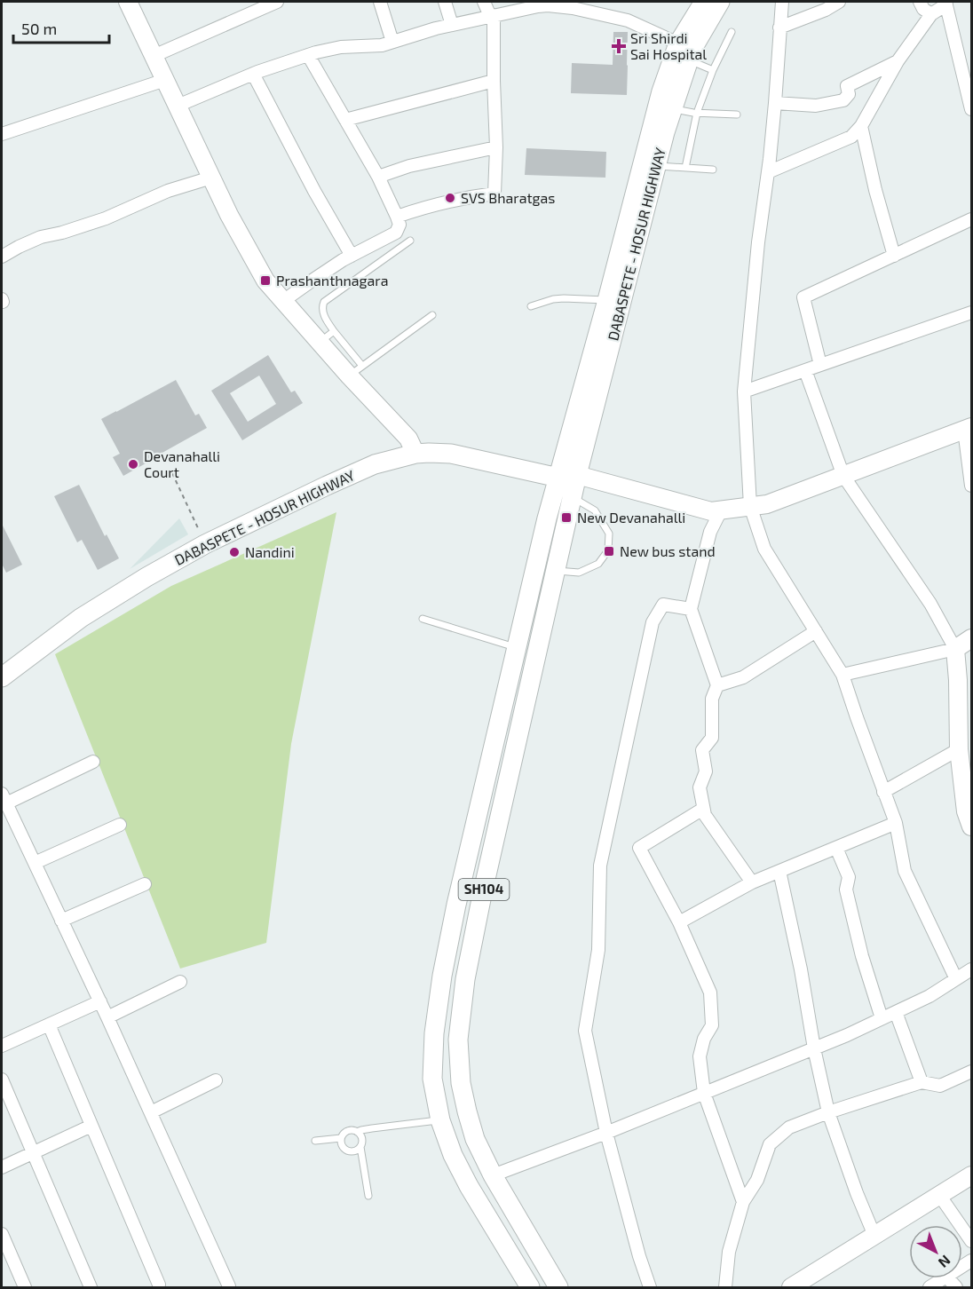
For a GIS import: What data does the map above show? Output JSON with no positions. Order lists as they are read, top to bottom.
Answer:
{
  "streets": {
    "main road": ["DABASPETE - HOSUR HIGHWAY", "SH104"]
  },
  "crossings": [
    ["DABASPETE - HOSUR HIGHWAY", "SH104"]
  ],
  "places": {
    "health": ["Sri Shirdi Sai Hospital"],
    "other": ["SVS Bharatgas", "Devanahalli Court", "Nandini"],
    "transit": ["Prashanthnagara", "New Devanahalli", "New bus stand"]
  },
  "scale_bar": "50 m",
  "north": "bottom right"
}
